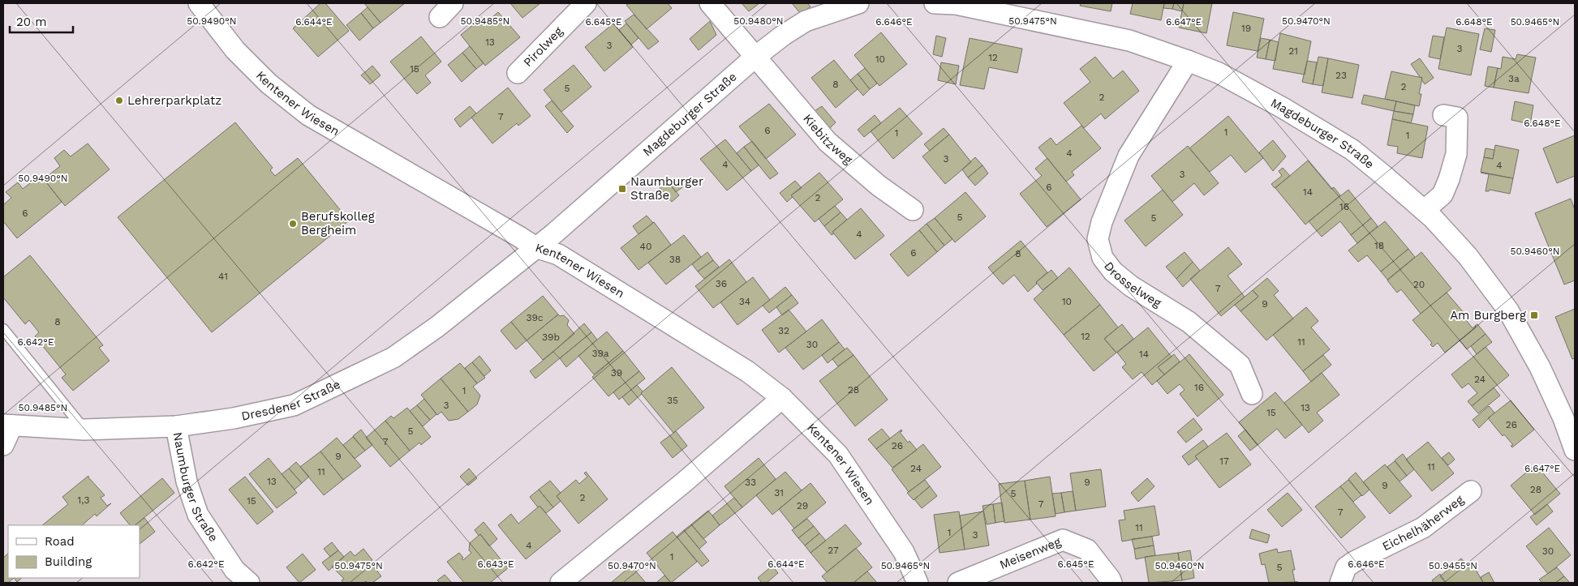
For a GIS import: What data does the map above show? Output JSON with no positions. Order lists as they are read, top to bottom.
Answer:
{
  "streets": {
    "street": [
      "Pirolweg",
      "Kentener Wiesen",
      "Magdeburger Straße",
      "Kiebitzweg",
      "Drosselweg",
      "Dresdener Straße",
      "Naumburger Straße",
      "Eichelhäherweg",
      "Meisenweg"
    ]
  },
  "crossings": [
    ["Kentener Wiesen", "Magdeburger Straße"],
    ["Kentener Wiesen", "Dresdener Straße"],
    ["Magdeburger Straße", "Kiebitzweg"],
    ["Magdeburger Straße", "Drosselweg"],
    ["Magdeburger Straße", "Dresdener Straße"],
    ["Dresdener Straße", "Naumburger Straße"]
  ],
  "places": {
    "other": ["Lehrerparkplatz", "Berufskolleg Bergheim"],
    "transit": ["Naumburger Straße", "Am Burgberg"]
  },
  "house_numbers": [
    "19",
    "13",
    "3",
    "3",
    "21",
    "12",
    "10",
    "15",
    "23",
    "3a",
    "8",
    "2",
    "5",
    "2",
    "7",
    "6",
    "1",
    "1",
    "1",
    "4",
    "3",
    "4",
    "4",
    "3",
    "6",
    "14",
    "2",
    "16",
    "6",
    "5",
    "5",
    "4",
    "18",
    "40",
    "6",
    "8",
    "38",
    "41",
    "36",
    "20",
    "7",
    "34",
    "10",
    "9",
    "39c",
    "8",
    "32",
    "12",
    "39b",
    "11",
    "30",
    "39a",
    "14",
    "39",
    "24",
    "16",
    "28",
    "1",
    "35",
    "3",
    "13",
    "15",
    "26",
    "5",
    "7",
    "26",
    "9",
    "17",
    "11",
    "24",
    "11",
    "13",
    "33",
    "9",
    "9",
    "28",
    "31",
    "5",
    "2",
    "1,3",
    "15",
    "7",
    "29",
    "7",
    "11",
    "1",
    "3",
    "4",
    "27",
    "30",
    "1",
    "5"
  ],
  "legend": ["Road", "Building"],
  "scale_bar": "20 m",
  "coordinates": [
    "50.9490°N",
    "50.9485°N",
    "50.9480°N",
    "50.9475°N",
    "50.9470°N",
    "50.9465°N",
    "6.644°E",
    "6.645°E",
    "6.646°E",
    "6.647°E",
    "6.648°E",
    "50.9460°N",
    "6.642°E",
    "6.643°E",
    "50.9455°N"
  ]
}
